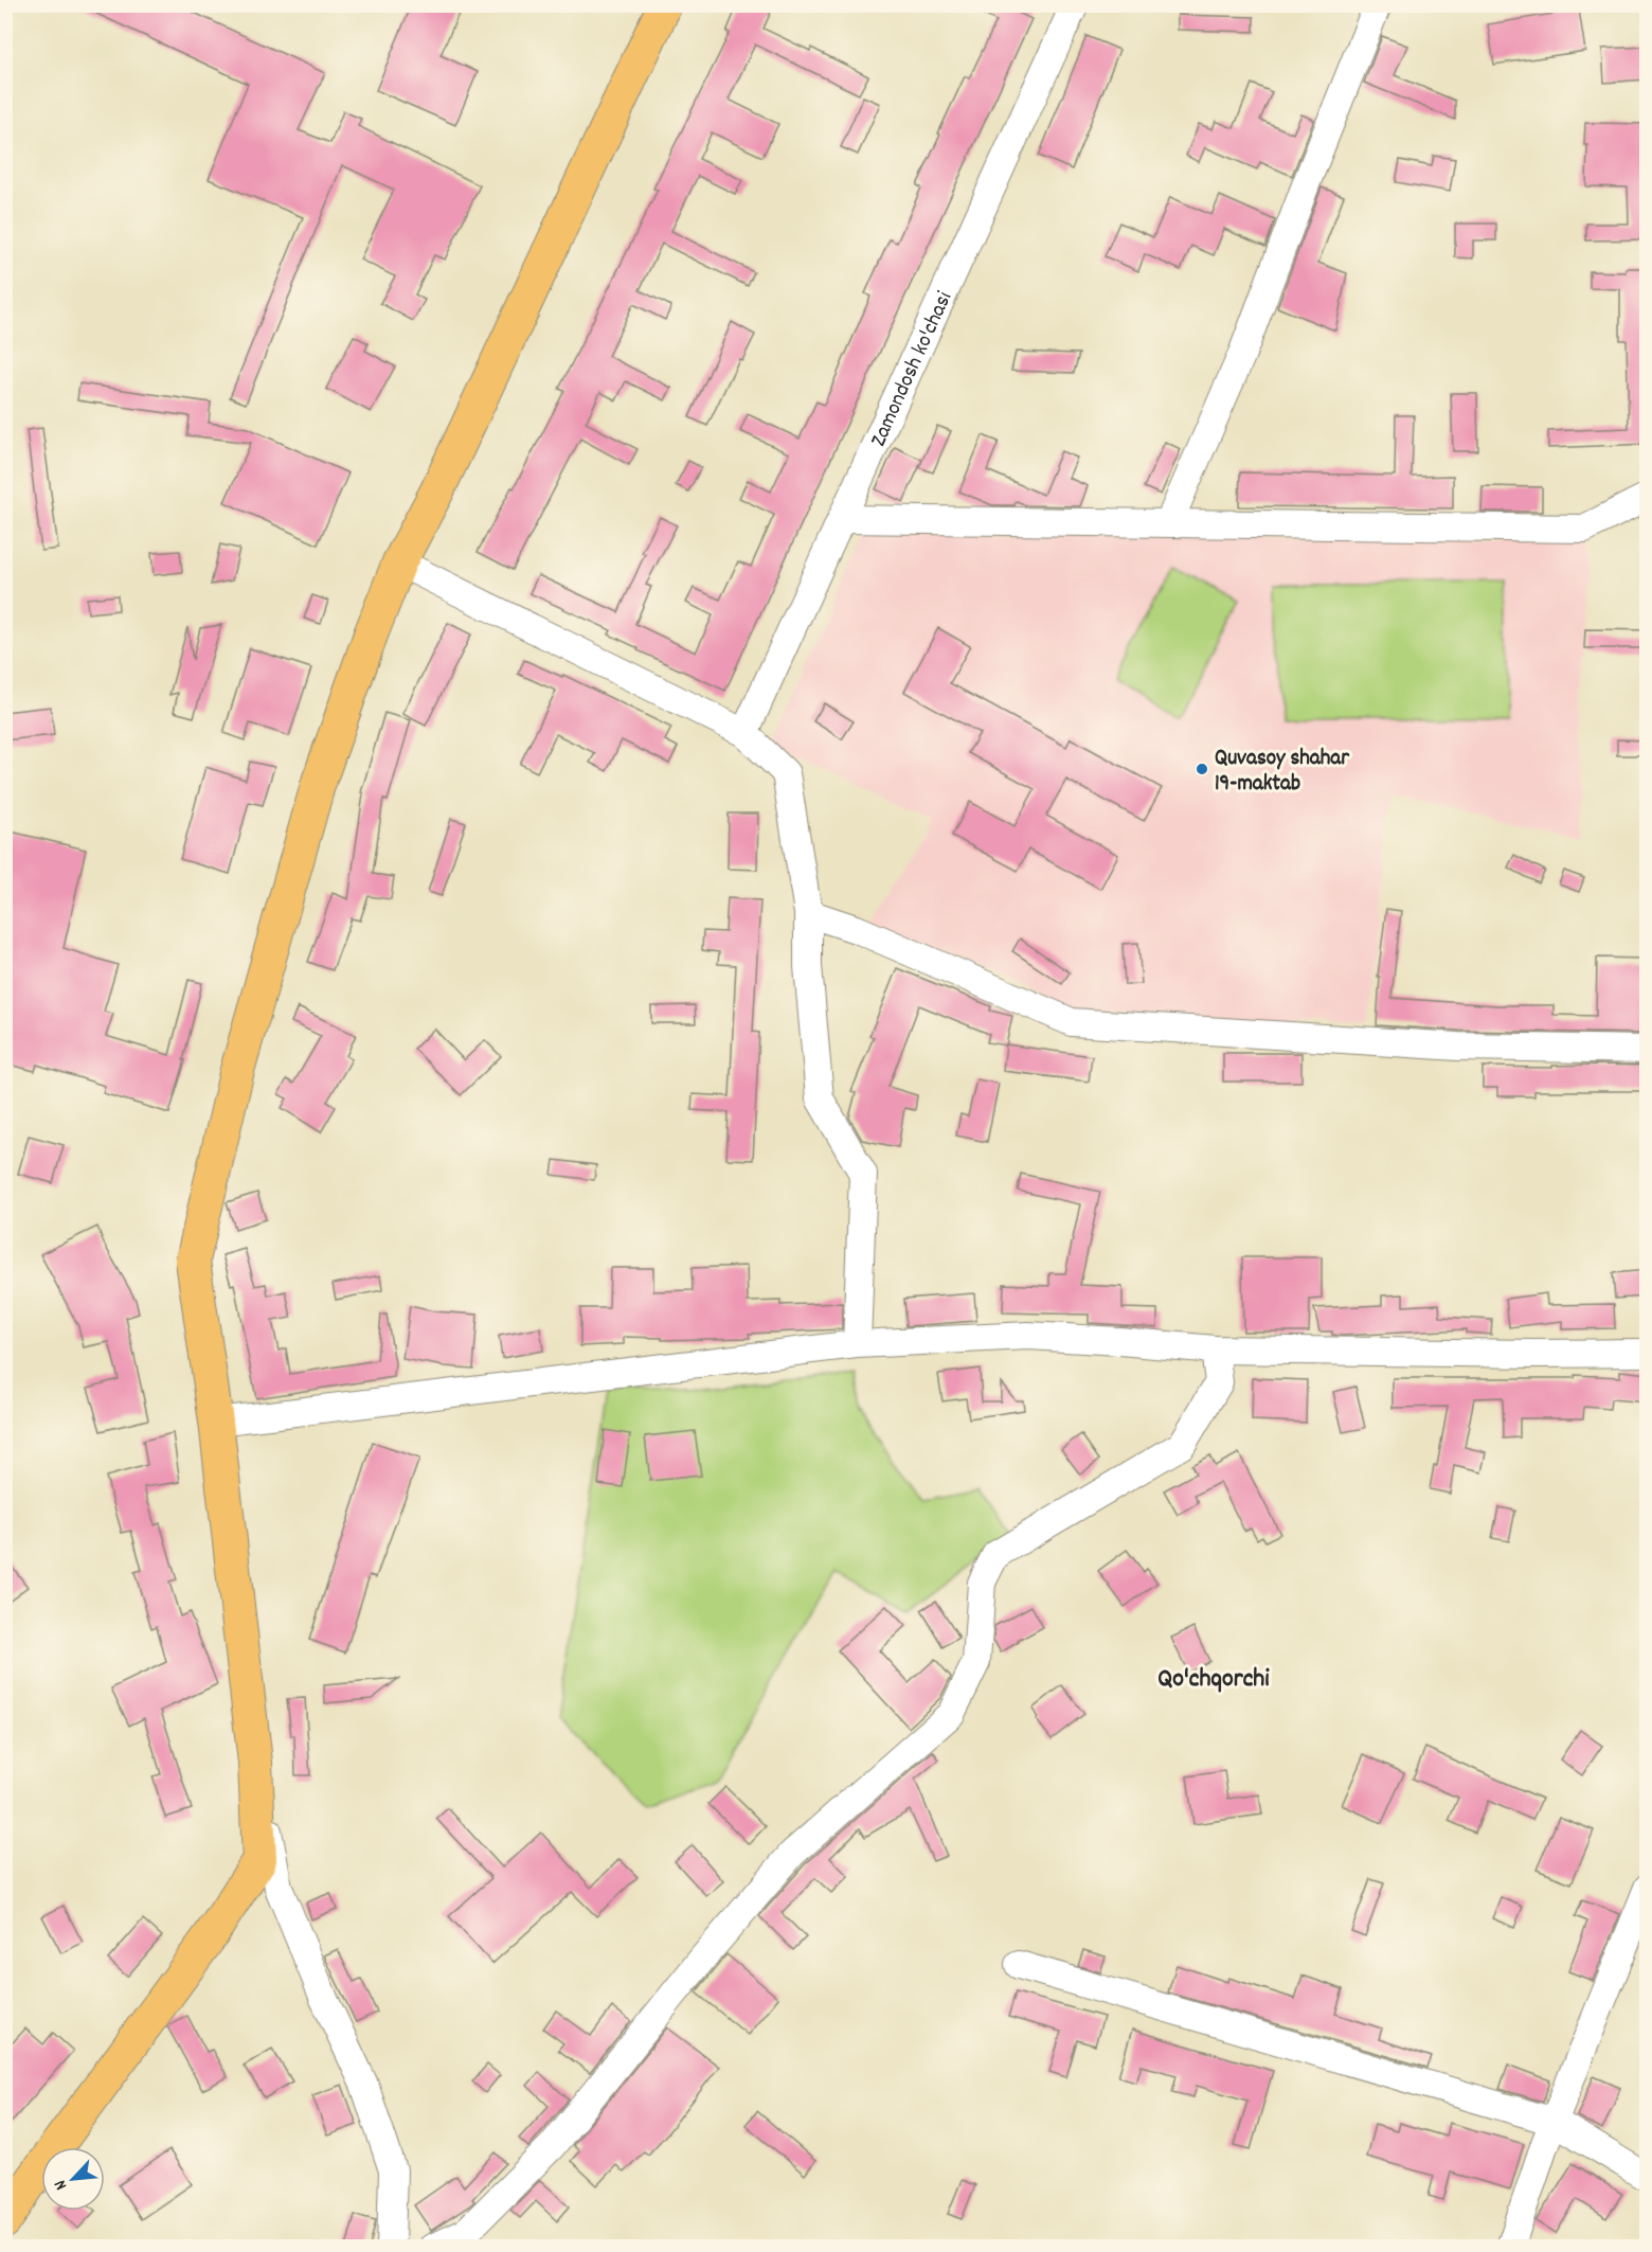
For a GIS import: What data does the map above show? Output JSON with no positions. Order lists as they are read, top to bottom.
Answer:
{
  "streets": {
    "street": ["Zamondosh ko'chasi"]
  },
  "districts": ["Qo'chqorchi"],
  "places": ["Quvasoy shahar 19-maktab"],
  "north": "bottom left"
}
